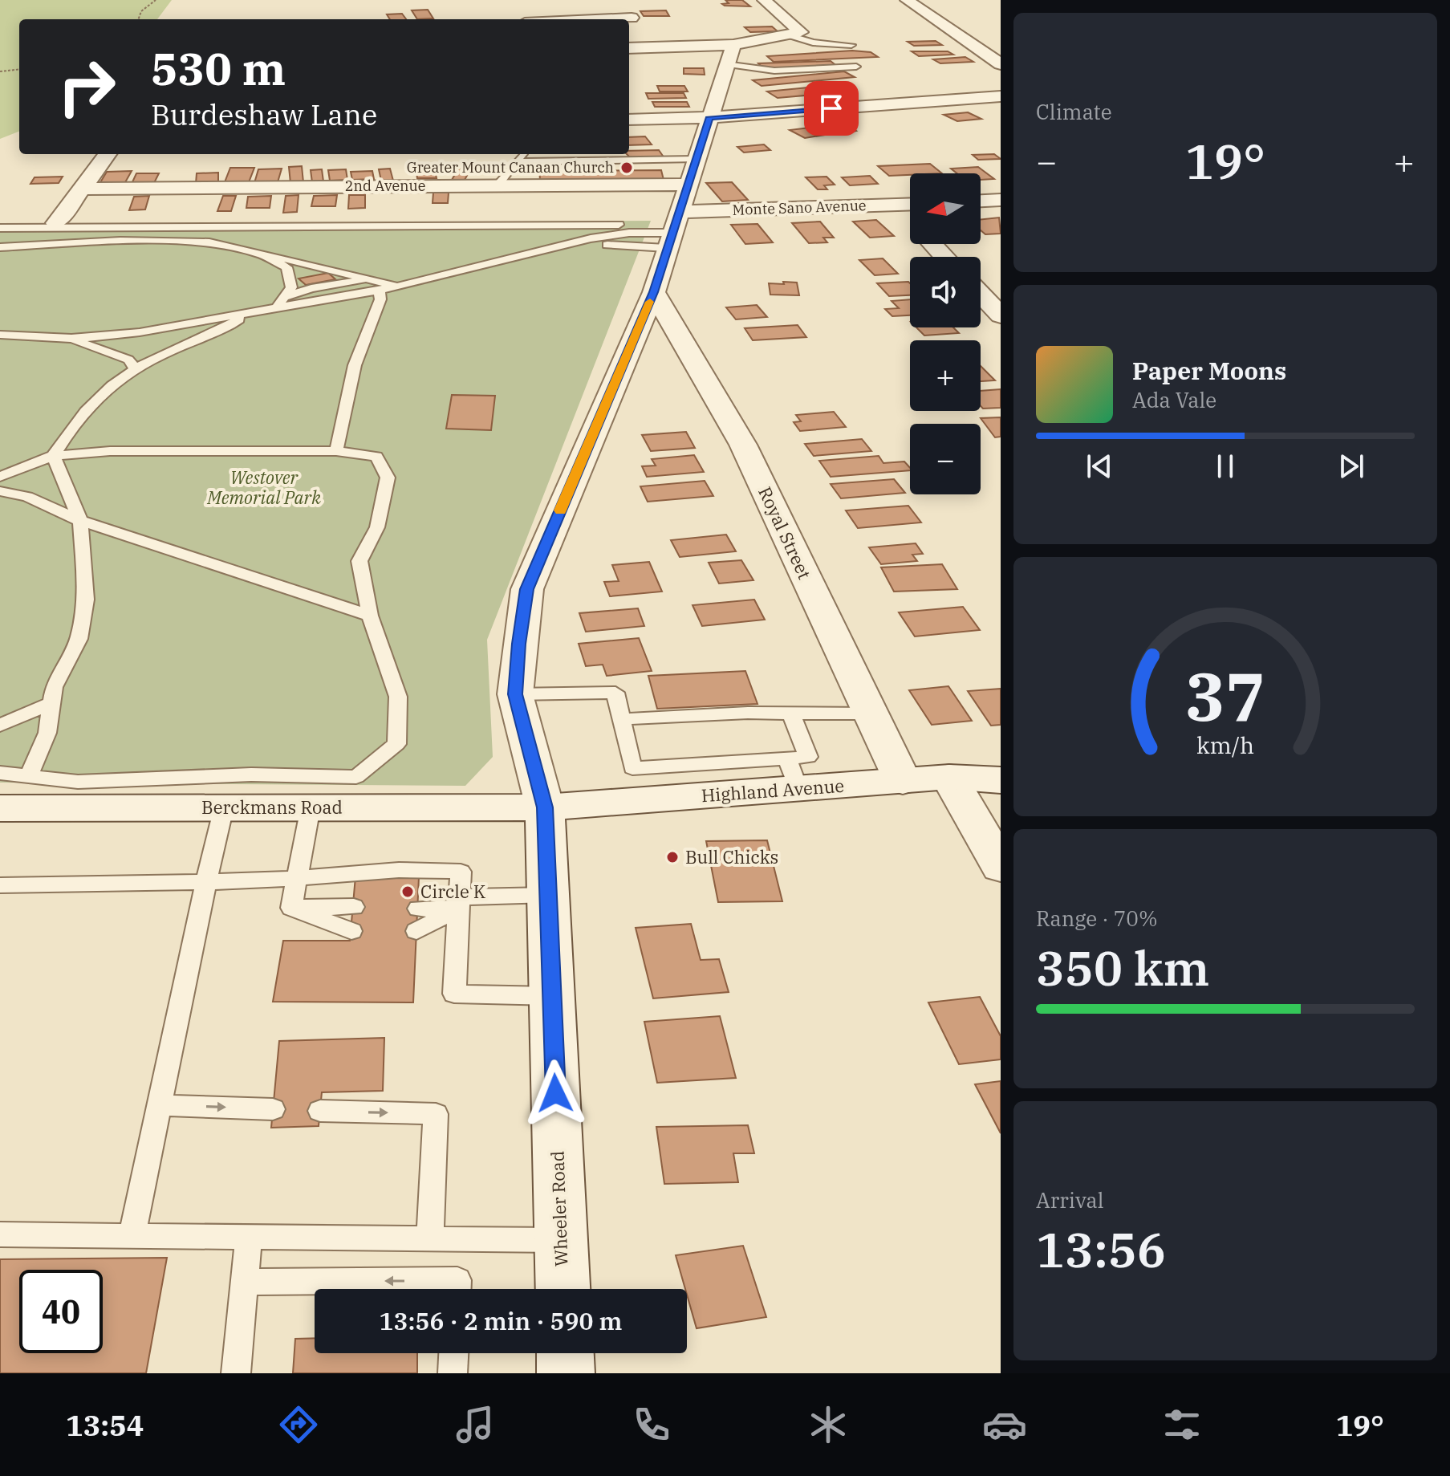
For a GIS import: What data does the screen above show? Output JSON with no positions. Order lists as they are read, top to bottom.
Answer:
{
  "streets": {
    "street": [
      "2nd Avenue",
      "Monte Sano Avenue",
      "Royal Street",
      "Highland Avenue",
      "Berckmans Road",
      "Wheeler Road"
    ]
  },
  "crossings": [
    ["2nd Avenue", "Wheeler Road"],
    ["Monte Sano Avenue", "Wheeler Road"],
    ["Royal Street", "Highland Avenue"],
    ["Royal Street", "Wheeler Road"],
    ["Highland Avenue", "Berckmans Road"],
    ["Highland Avenue", "Wheeler Road"],
    ["Berckmans Road", "Wheeler Road"]
  ],
  "parks": ["Westover Memorial Park"],
  "places": ["Greater Mount Canaan Church", "Bull Chicks", "Circle K"],
  "north": "left",
  "page": {
    "tile": [
      "Climate",
      ["Range · 70%", "350 km"],
      ["Arrival", "13:56"]
    ],
    "turn": ["530 m", "Burdeshaw Lane"],
    "heat": ["−", "19°", "+"],
    "map_buttons": ["+", "−"],
    "song": ["Paper Moons", "Ada Vale"],
    "limit": "40",
    "trip": "13:56 · 2 min · 590 m",
    "tabs": ["13:54", "19°"],
    "gauge": ["37", "km/h"]
  }
}
